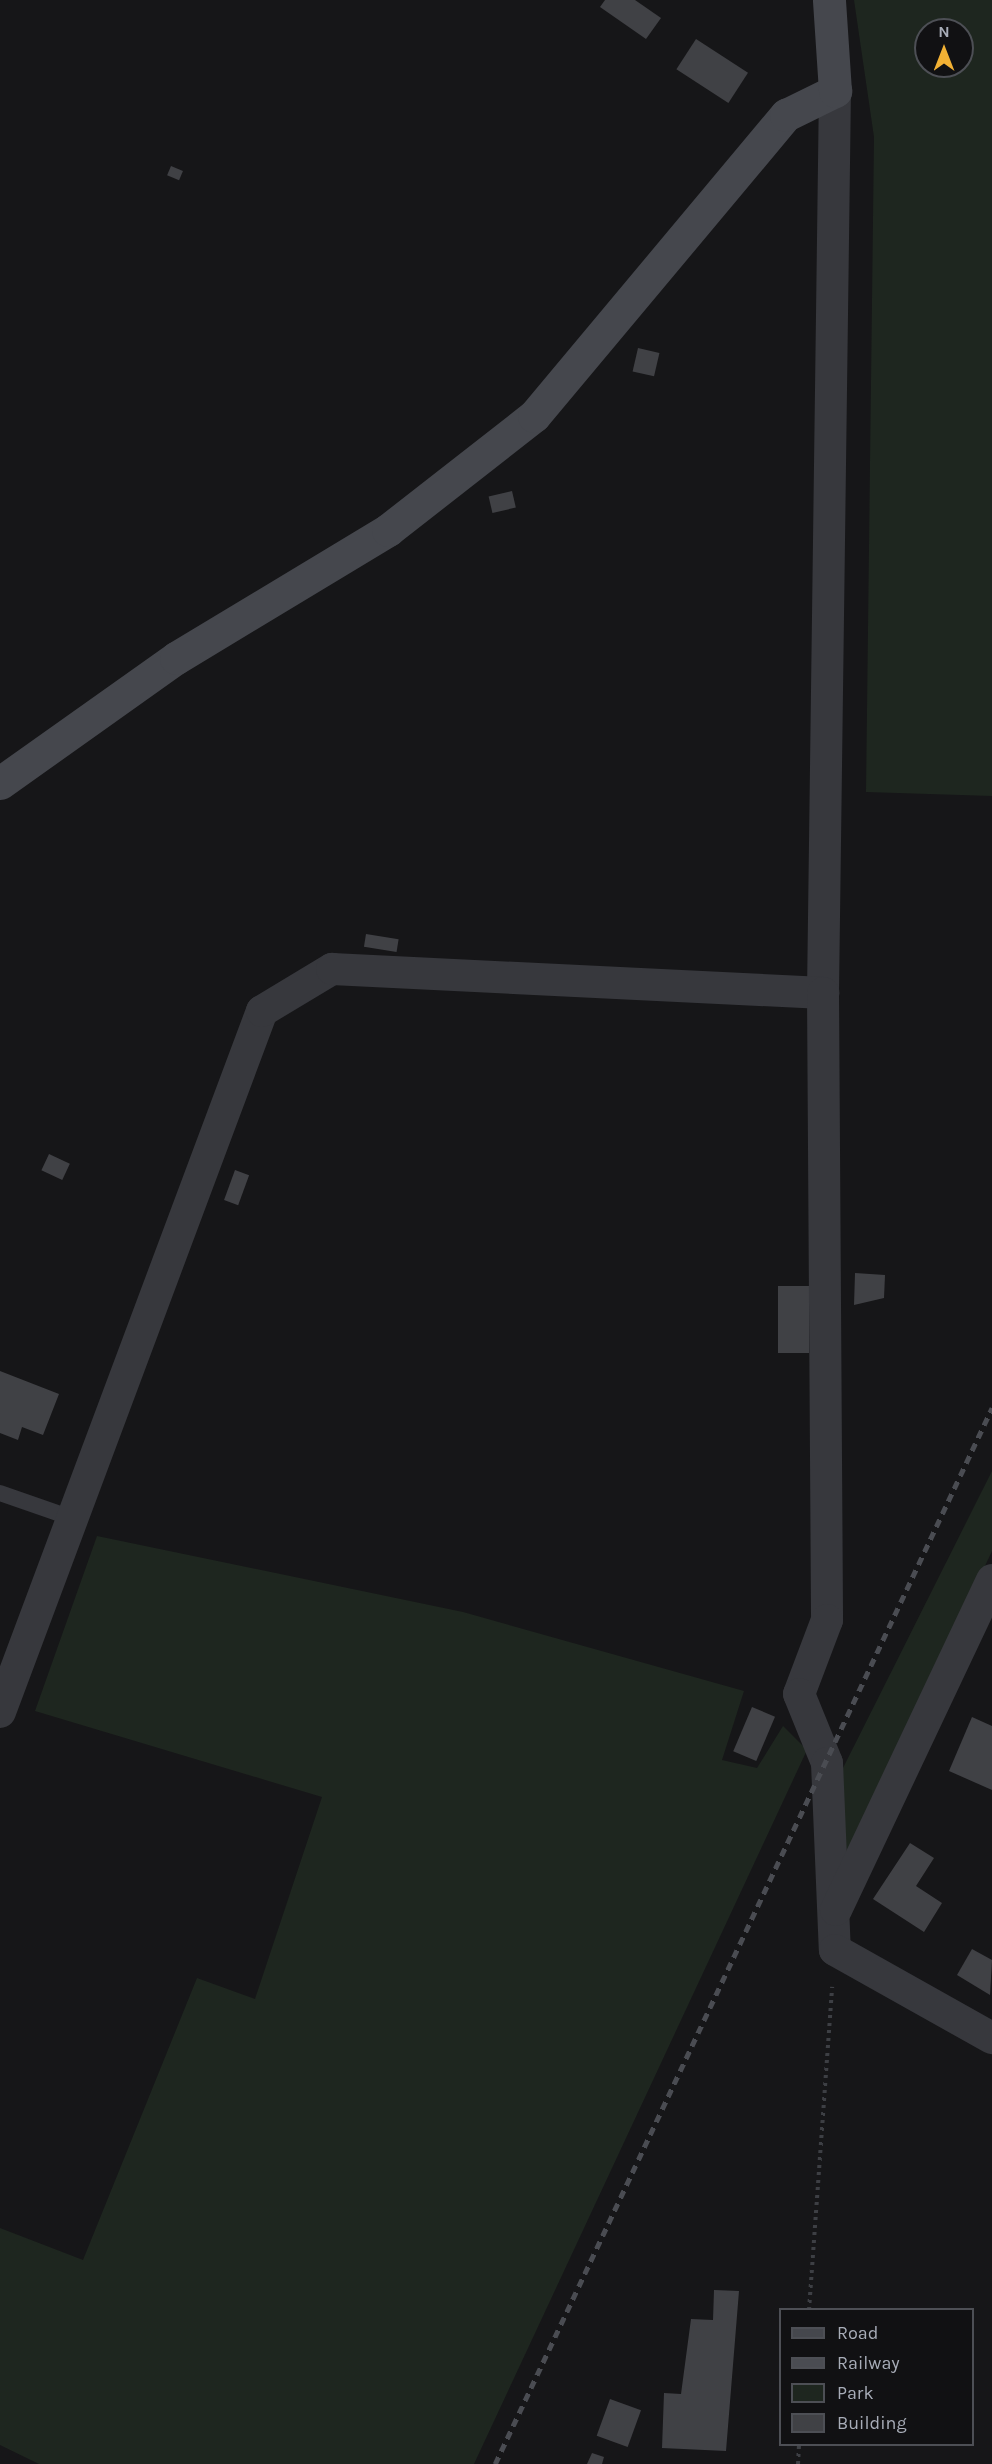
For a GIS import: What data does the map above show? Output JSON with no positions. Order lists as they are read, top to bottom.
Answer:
{
  "legend": [
    "Road",
    "Railway",
    "Park",
    "Building"
  ],
  "north": "top"
}
